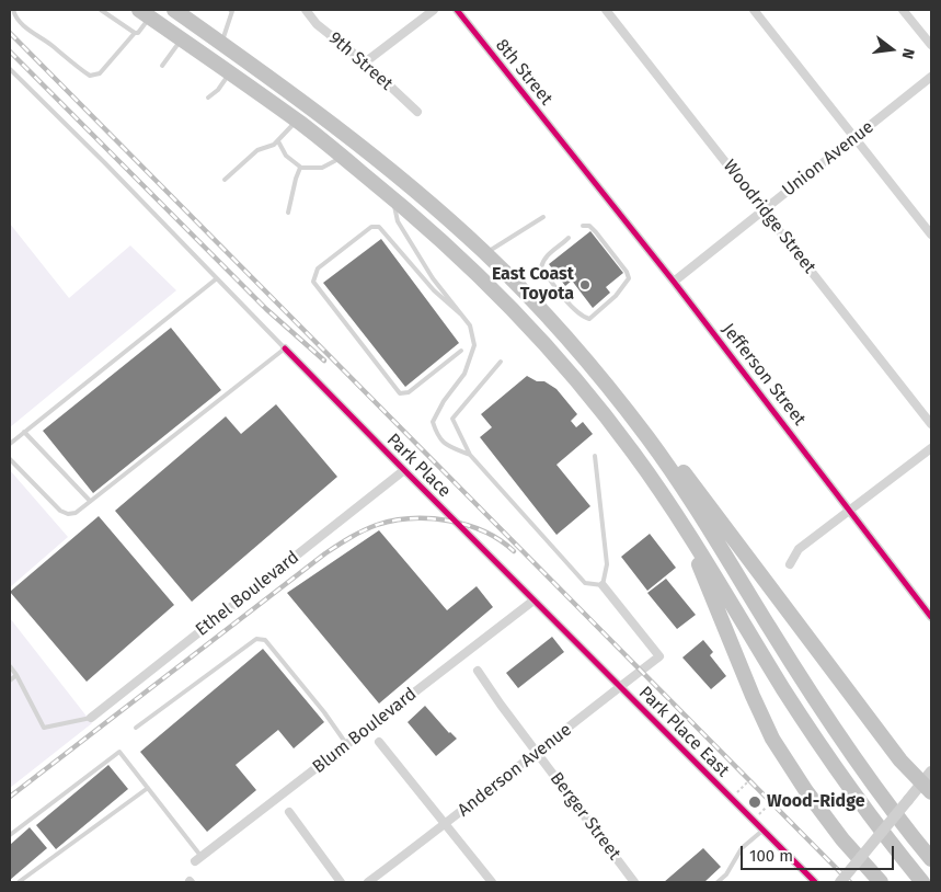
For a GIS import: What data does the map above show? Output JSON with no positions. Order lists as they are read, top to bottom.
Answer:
{
  "streets": {
    "street": [
      "9th Street",
      "8th Street",
      "Union Avenue",
      "Woodridge Street",
      "Jefferson Street",
      "Park Place",
      "Ethel Boulevard",
      "Blum Boulevard",
      "Park Place East",
      "Anderson Avenue",
      "Berger Street"
    ]
  },
  "crossings": [
    ["8th Street", "Jefferson Street"],
    ["Union Avenue", "Woodridge Street"],
    ["Union Avenue", "Jefferson Street"],
    ["Park Place", "Ethel Boulevard"],
    ["Park Place", "Blum Boulevard"],
    ["Park Place", "Park Place East"],
    ["Blum Boulevard", "Park Place East"],
    ["Park Place East", "Anderson Avenue"],
    ["Anderson Avenue", "Berger Street"]
  ],
  "places": ["East Coast Toyota", "Wood-Ridge"],
  "scale_bar": "100 m",
  "north": "right"
}
